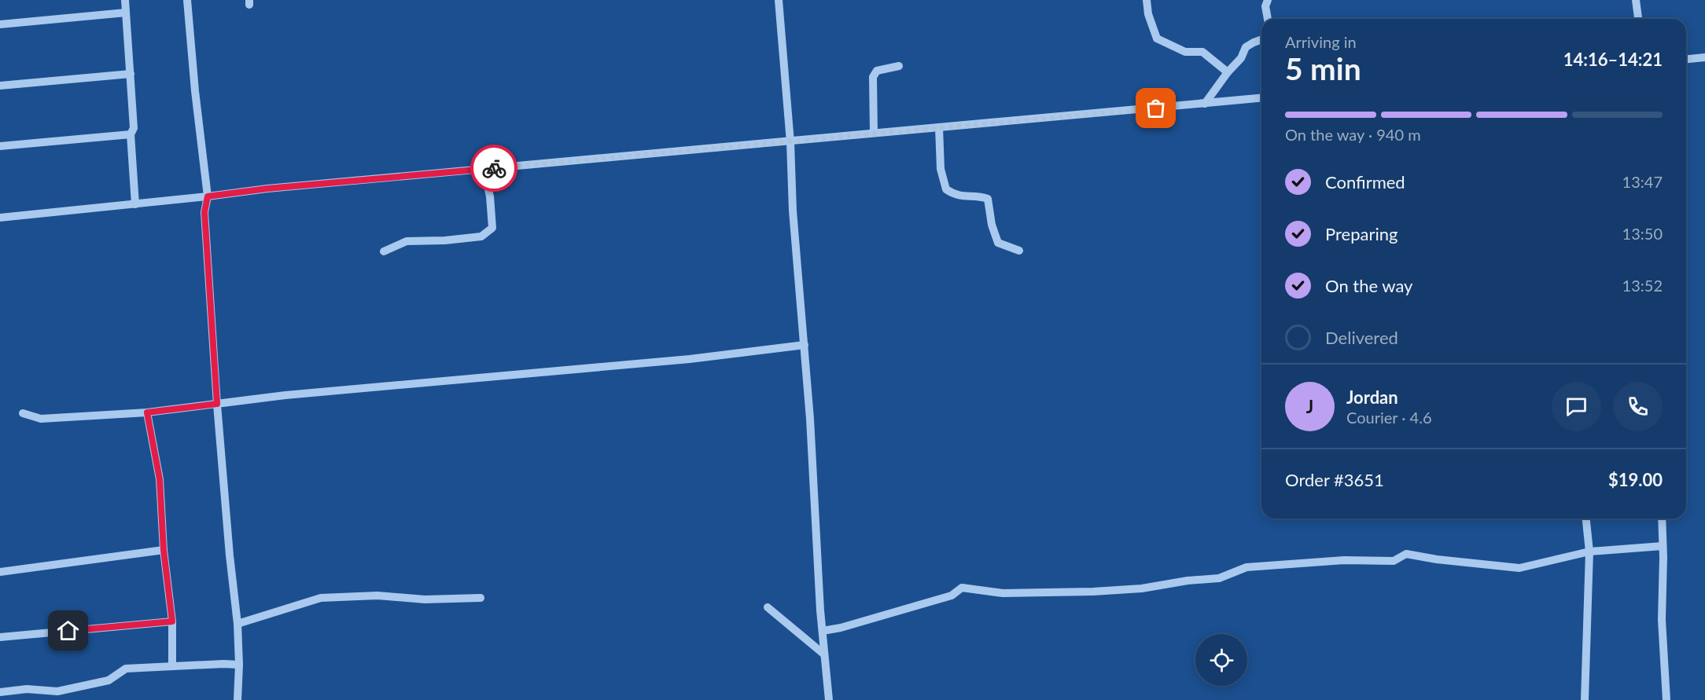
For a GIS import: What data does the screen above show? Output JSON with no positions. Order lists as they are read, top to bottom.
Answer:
{
  "page": {
    "heading": ["5 min", "Arriving in", "14:16–14:21"],
    "panel": [
      "Jordan",
      "Courier · 4.6",
      "Order #3651",
      "$19.00"
    ],
    "bar": "On the way · 940 m",
    "list": [
      ["Confirmed", "13:47"],
      ["Preparing", "13:50"],
      ["On the way", "13:52"],
      "Delivered"
    ],
    "round": "J"
  }
}
